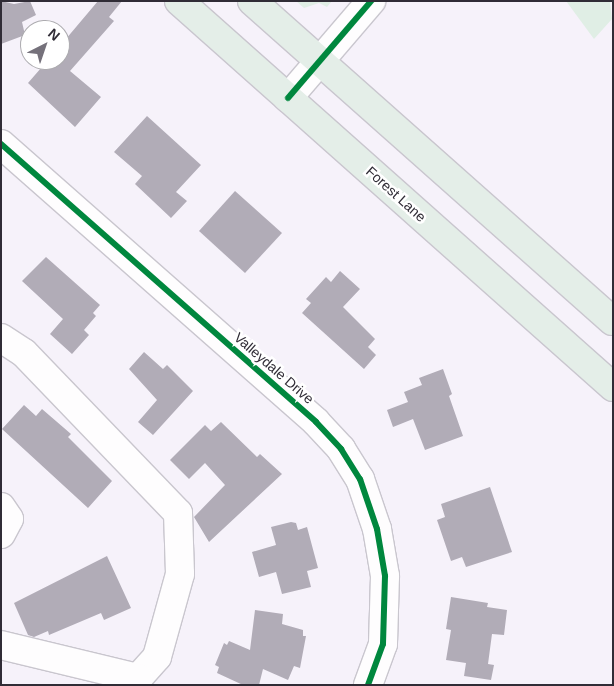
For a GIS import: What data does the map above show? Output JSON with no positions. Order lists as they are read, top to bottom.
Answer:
{
  "streets": {
    "main road": ["Forest Lane"],
    "street": ["Valleydale Drive"]
  },
  "north": "top right"
}
